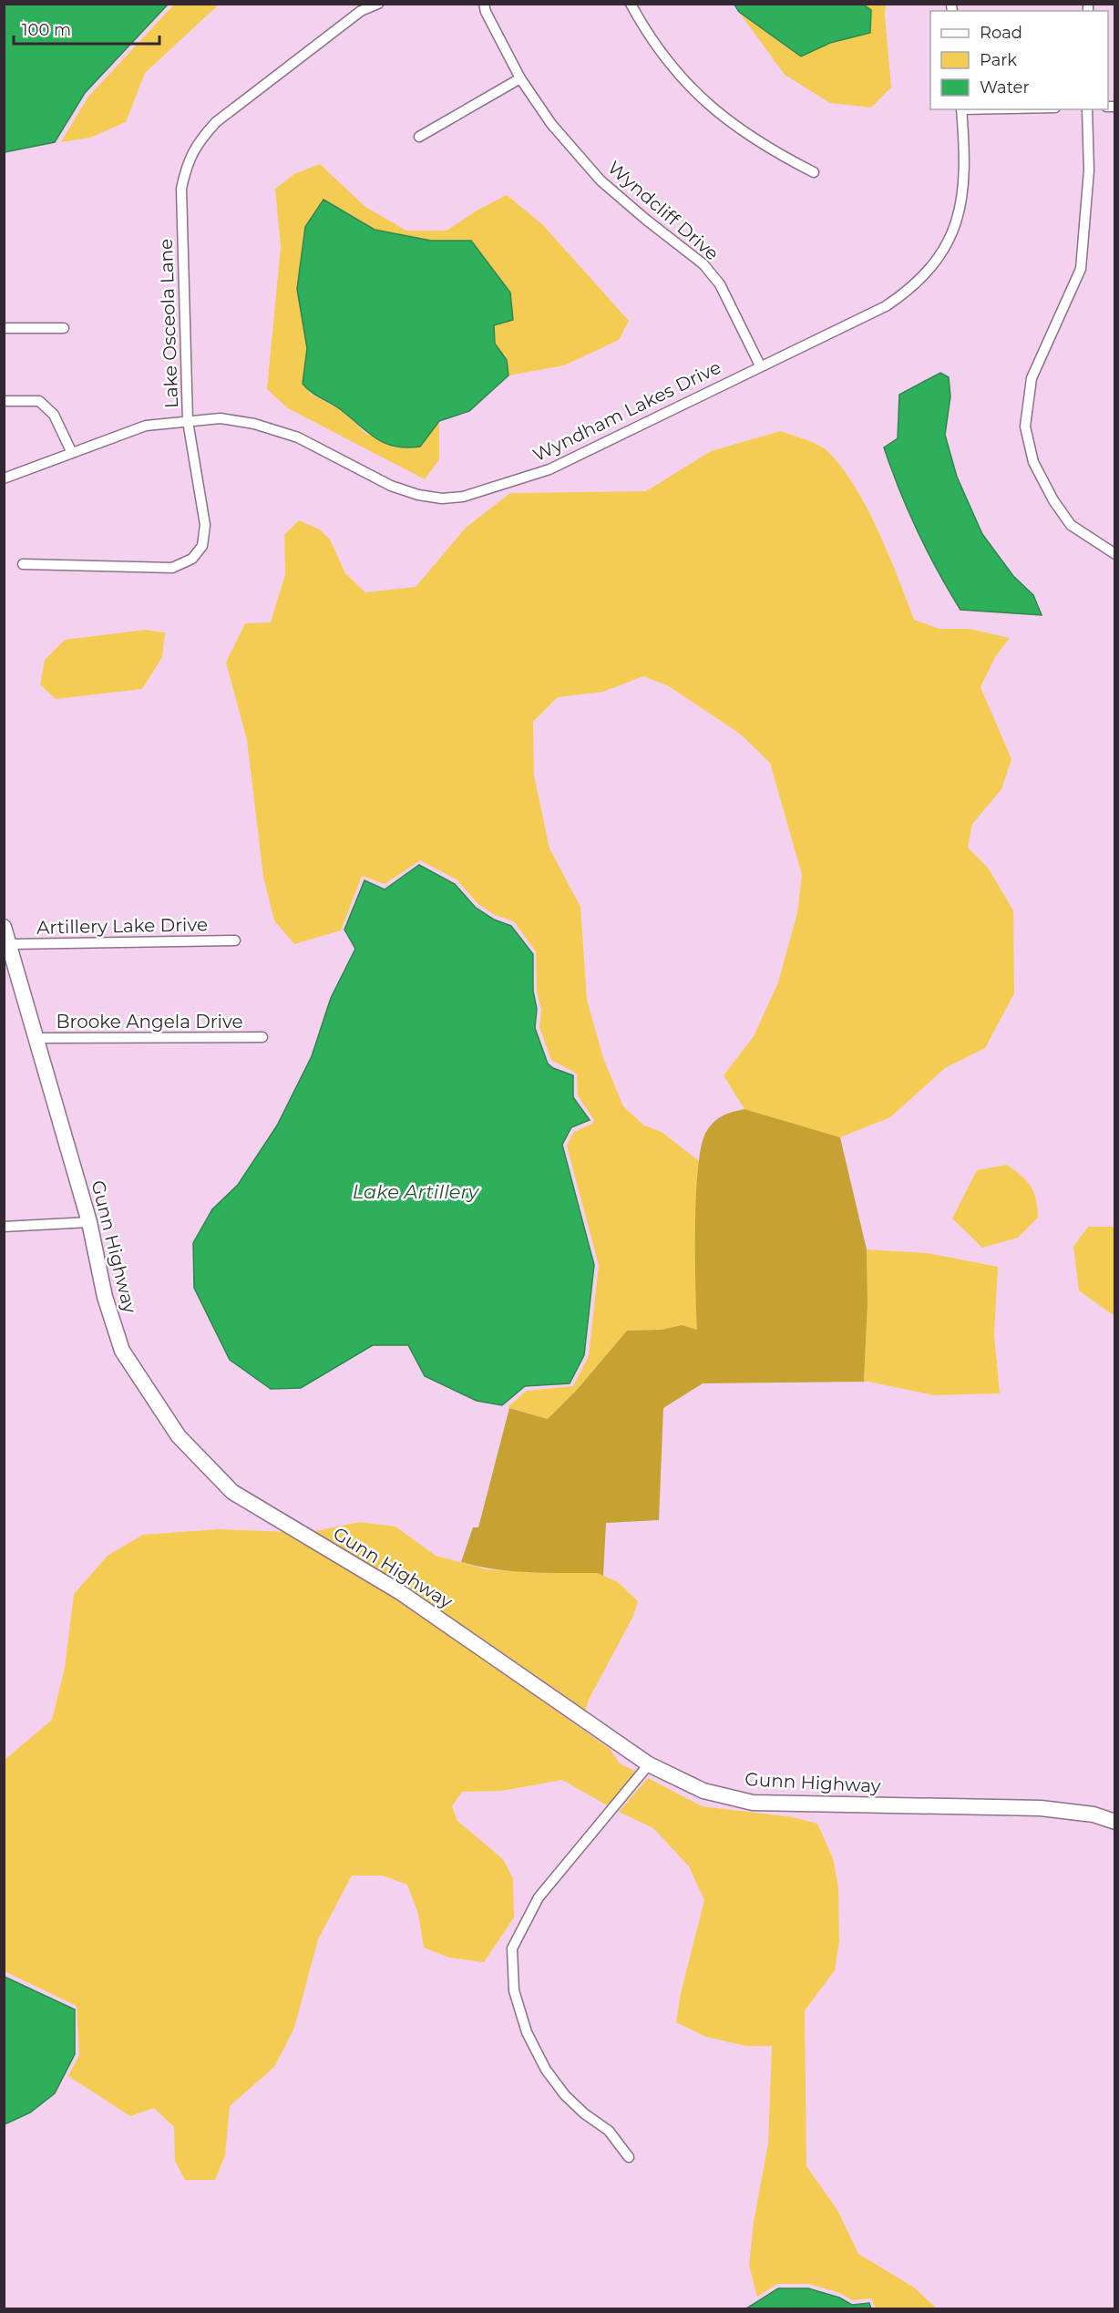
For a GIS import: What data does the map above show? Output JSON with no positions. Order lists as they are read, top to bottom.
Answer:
{
  "streets": {
    "main road": ["Gunn Highway"],
    "street": [
      "Wyndcliff Drive",
      "Lake Osceola Lane",
      "Wyndham Lakes Drive",
      "Artillery Lake Drive",
      "Brooke Angela Drive"
    ]
  },
  "crossings": [
    ["Wyndcliff Drive", "Wyndham Lakes Drive"],
    ["Lake Osceola Lane", "Wyndham Lakes Drive"],
    ["Artillery Lake Drive", "Gunn Highway"],
    ["Brooke Angela Drive", "Gunn Highway"]
  ],
  "water": ["Lake Artillery"],
  "legend": ["Road", "Park", "Water"],
  "scale_bar": "100 m"
}
